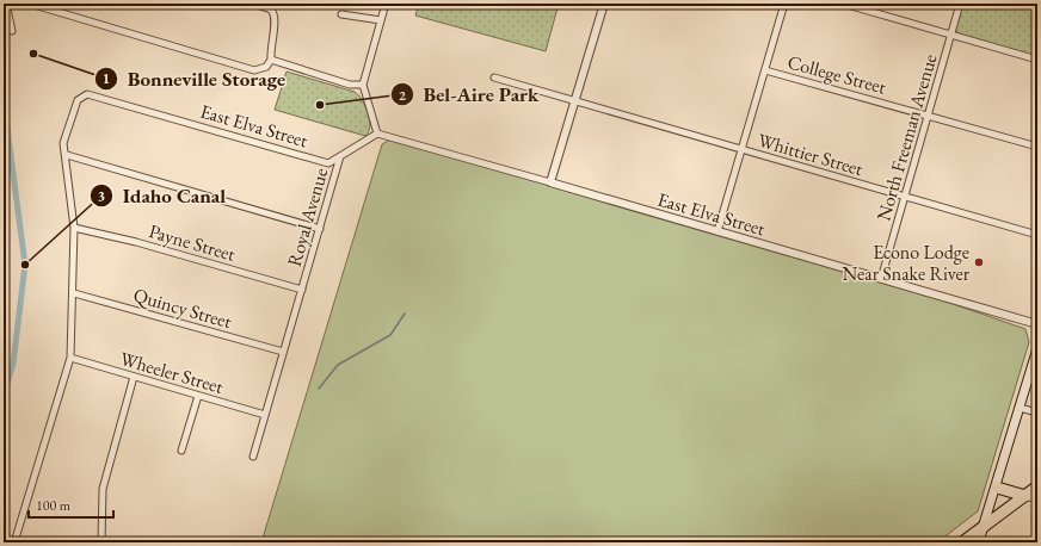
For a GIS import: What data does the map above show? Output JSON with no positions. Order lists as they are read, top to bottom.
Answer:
{
  "streets": {
    "street": [
      "College Street",
      "East Elva Street",
      "North Freeman Avenue",
      "Whittier Street",
      "Royal Avenue",
      "Payne Street",
      "Quincy Street",
      "Wheeler Street"
    ]
  },
  "crossings": [
    ["College Street", "North Freeman Avenue"],
    ["East Elva Street", "North Freeman Avenue"],
    ["East Elva Street", "Royal Avenue"],
    ["North Freeman Avenue", "Whittier Street"],
    ["Royal Avenue", "Payne Street"],
    ["Royal Avenue", "Quincy Street"],
    ["Royal Avenue", "Wheeler Street"]
  ],
  "places": [
    "Bonneville Storage",
    "Bel-Aire Park",
    "Econo Lodge Near Snake River",
    "Idaho Canal"
  ],
  "scale_bar": "100 m"
}
